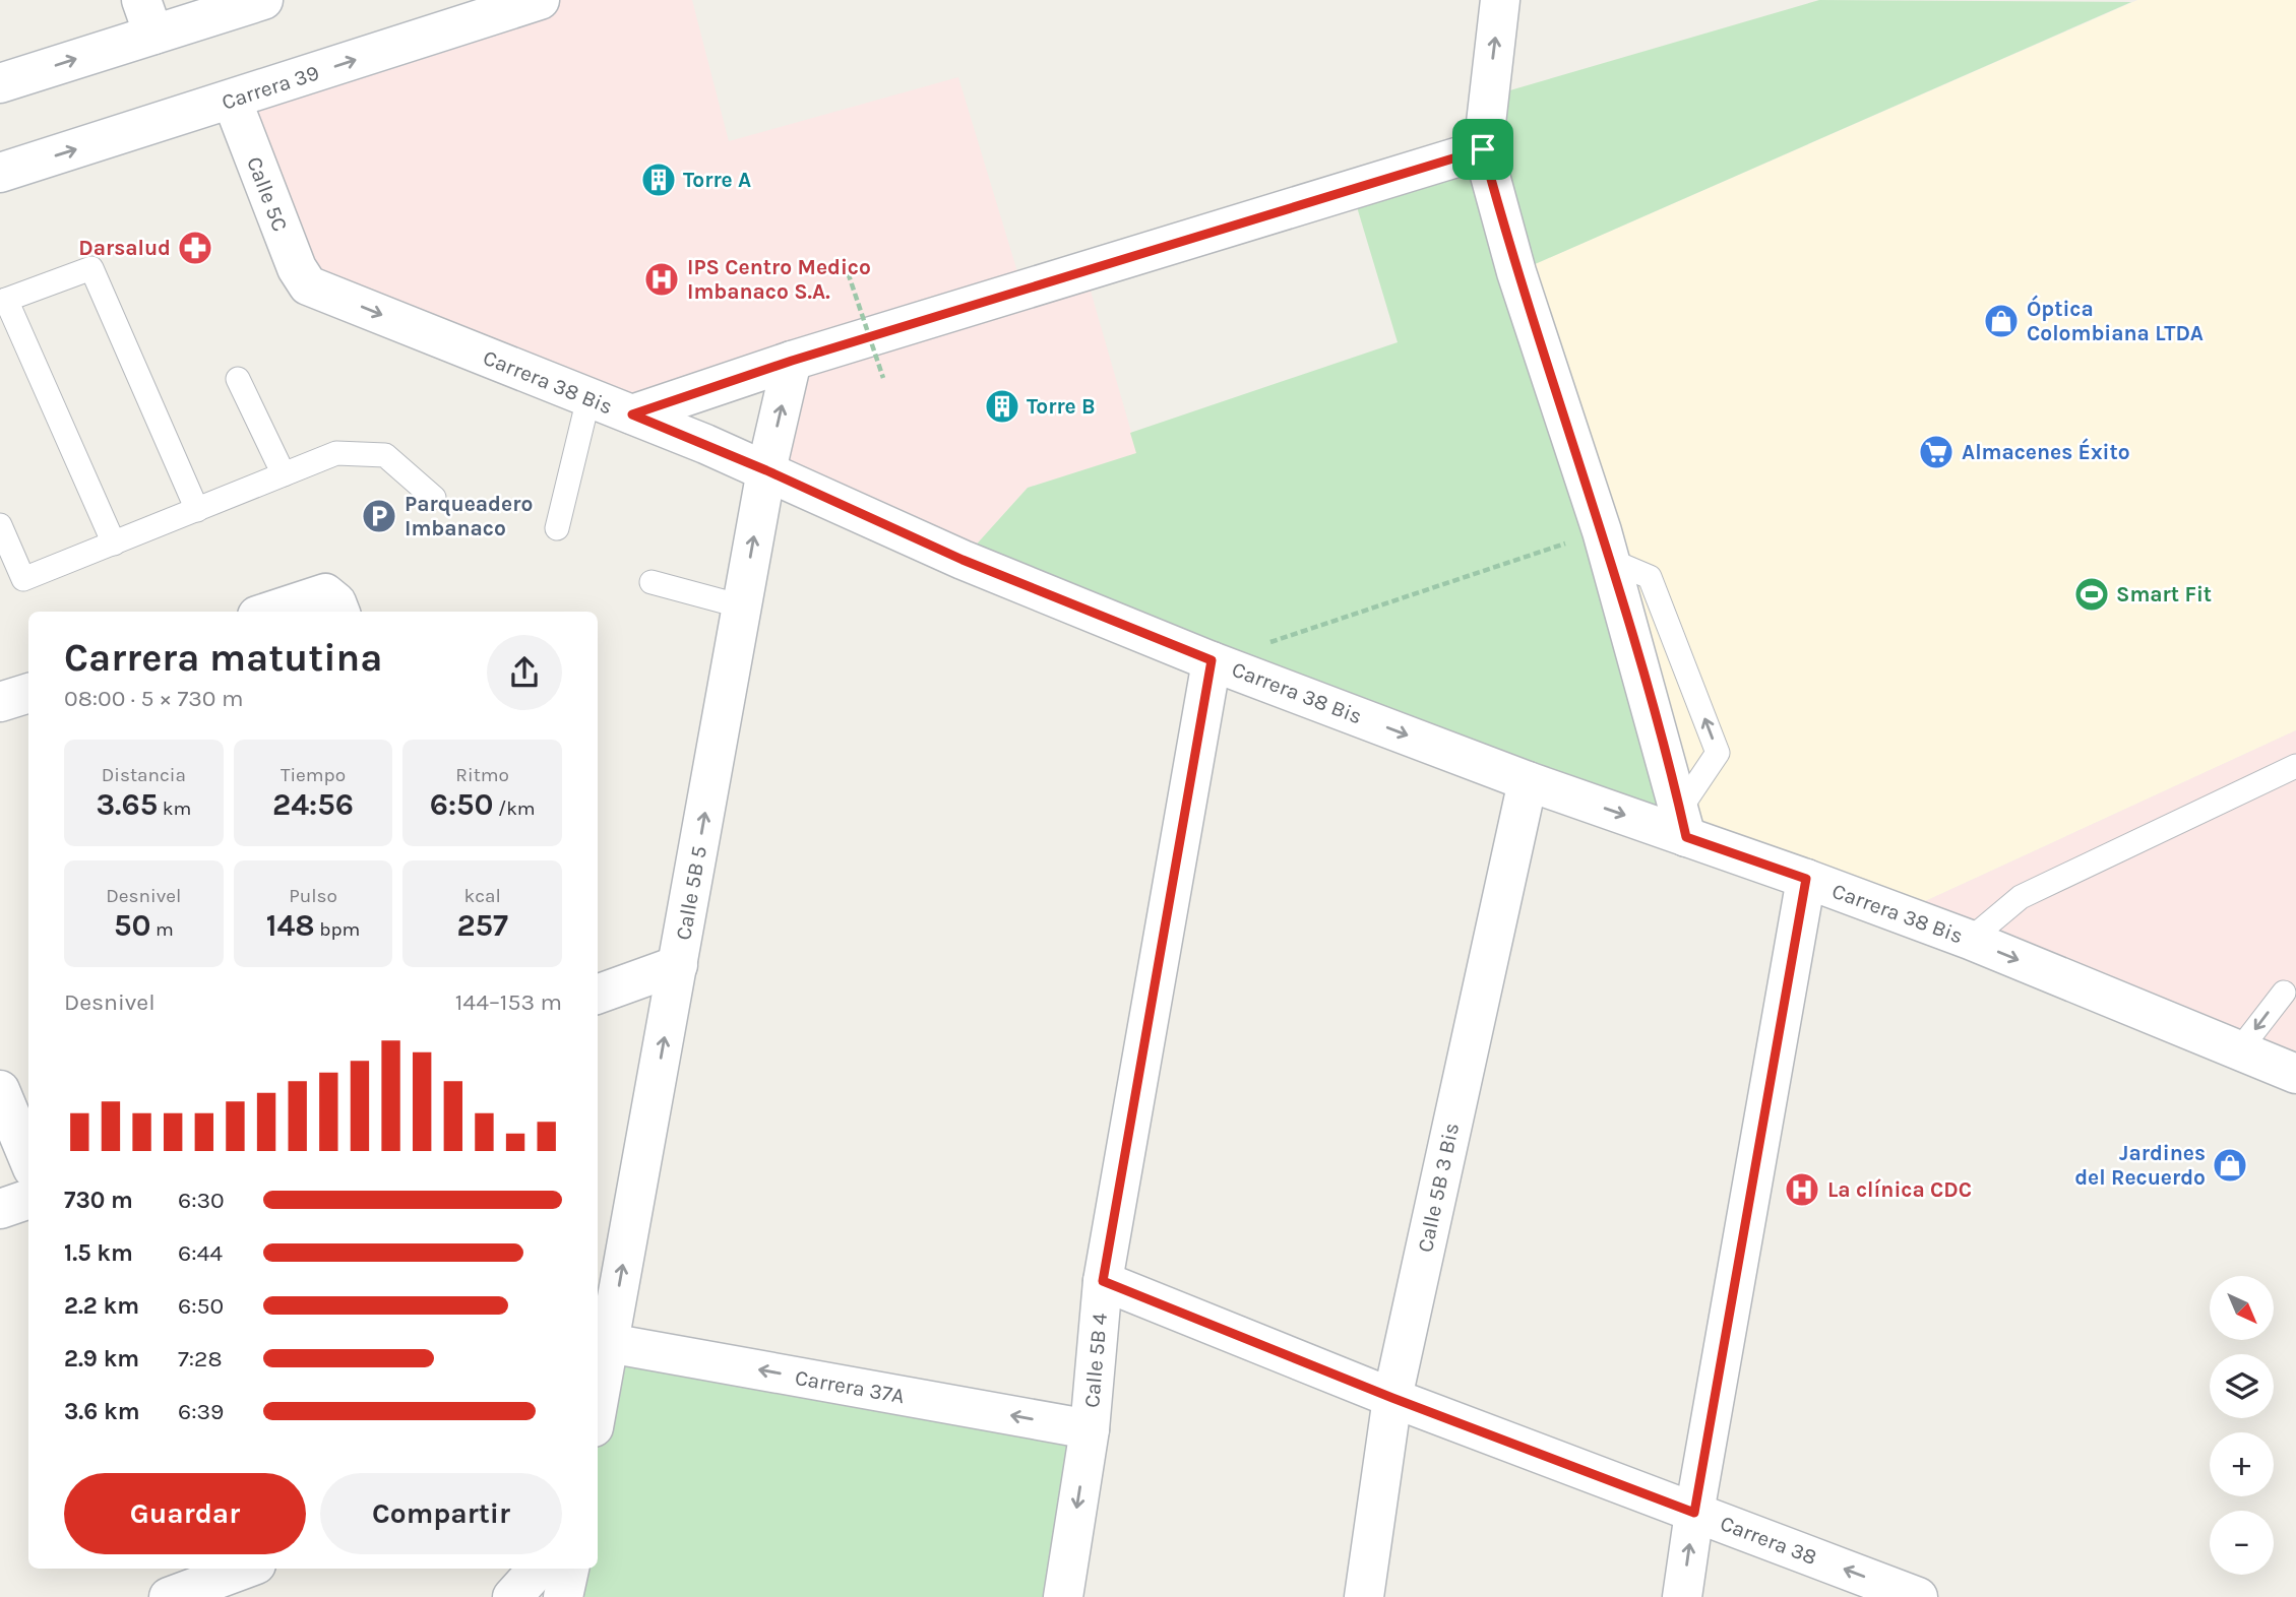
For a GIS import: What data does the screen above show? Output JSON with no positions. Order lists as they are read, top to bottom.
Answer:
{
  "streets": {
    "street": [
      "Carrera 39",
      "Calle 5C",
      "Carrera 38 Bis",
      "Calle 5B 5",
      "Calle 5B 3 Bis",
      "Calle 5B 4",
      "Carrera 37A",
      "Carrera 38"
    ]
  },
  "crossings": [
    ["Carrera 39", "Calle 5C"],
    ["Calle 5C", "Carrera 38 Bis"],
    ["Carrera 38 Bis", "Calle 5B 5"],
    ["Carrera 38 Bis", "Calle 5B 3 Bis"],
    ["Carrera 38 Bis", "Calle 5B 4"],
    ["Calle 5B 5", "Carrera 37A"],
    ["Calle 5B 3 Bis", "Carrera 38"],
    ["Calle 5B 4", "Carrera 37A"],
    ["Calle 5B 4", "Carrera 38"]
  ],
  "one_way": ["Carrera 38 Bis", "Calle 5B 5", "Carrera 37A"],
  "places": {
    "building": ["Torre A", "Torre B"],
    "pharmacy": ["Darsalud"],
    "hospital": ["IPS Centro Medico Imbanaco S.A.", "La clínica CDC"],
    "shop": ["Óptica Colombiana LTDA", "Jardines del Recuerdo"],
    "supermarket": ["Almacenes Éxito"],
    "parking": ["Parqueadero Imbanaco"],
    "sports": ["Smart Fit"]
  },
  "north": "bottom right",
  "page": {
    "heading": ["Carrera matutina", "08:00 · 5 × 730 m"],
    "stats": [
      ["Distancia", "3.65 km"],
      ["Tiempo", "24:56"],
      ["Ritmo", "6:50 /km"],
      ["Desnivel", "50 m"],
      ["Pulso", "148 bpm"],
      ["kcal", "257"]
    ],
    "chart": ["Desnivel", "144–153 m"],
    "list": [
      {
        "name": "730 m",
        "note": "6:30"
      },
      {
        "name": "1.5 km",
        "note": "6:44"
      },
      {
        "name": "2.2 km",
        "note": "6:50"
      },
      {
        "name": "2.9 km",
        "note": "7:28"
      },
      {
        "name": "3.6 km",
        "note": "6:39"
      }
    ],
    "map_buttons": ["+", "−"],
    "buttons": ["Guardar", "Compartir"]
  }
}
